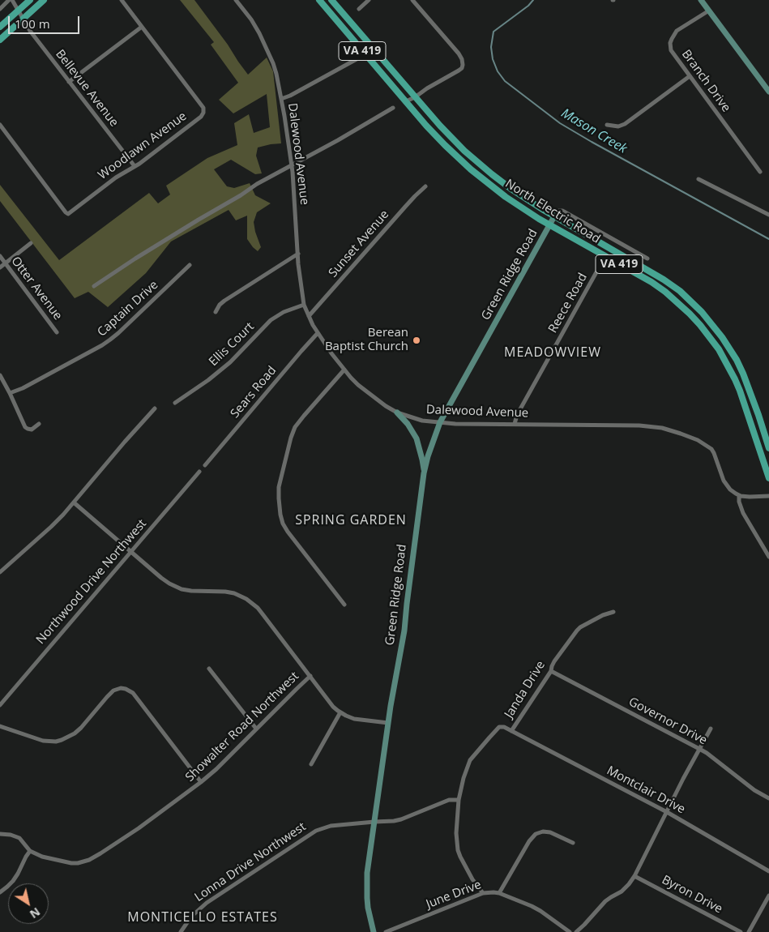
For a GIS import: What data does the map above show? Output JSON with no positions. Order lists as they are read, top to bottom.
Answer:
{
  "streets": {
    "main road": ["VA 419", "North Electric Road"],
    "street": [
      "Branch Drive",
      "Bellevue Avenue",
      "Woodlawn Avenue",
      "Dalewood Avenue",
      "Sunset Avenue",
      "Green Ridge Road",
      "Otter Avenue",
      "Reece Road",
      "Captain Drive",
      "Ellis Court",
      "Sears Road",
      "Northwood Drive Northwest",
      "Janda Drive",
      "Governor Drive",
      "Showalter Road Northwest",
      "Montclair Drive",
      "Lonna Drive Northwest",
      "June Drive",
      "Byron Drive"
    ]
  },
  "crossings": [
    ["VA 419", "North Electric Road"],
    ["Bellevue Avenue", "Woodlawn Avenue"],
    ["Dalewood Avenue", "Sunset Avenue"],
    ["Dalewood Avenue", "Green Ridge Road"],
    ["Dalewood Avenue", "Reece Road"],
    ["Dalewood Avenue", "Ellis Court"],
    ["Dalewood Avenue", "Sears Road"],
    ["North Electric Road", "Green Ridge Road"],
    ["North Electric Road", "Reece Road"],
    ["Green Ridge Road", "Lonna Drive Northwest"],
    ["Janda Drive", "Governor Drive"],
    ["Janda Drive", "Montclair Drive"],
    ["Janda Drive", "Lonna Drive Northwest"],
    ["Janda Drive", "June Drive"]
  ],
  "districts": ["MEADOWVIEW", "SPRING GARDEN", "MONTICELLO ESTATES"],
  "water": ["Mason Creek"],
  "places": ["Berean Baptist Church"],
  "scale_bar": "100 m",
  "north": "bottom right"
}
